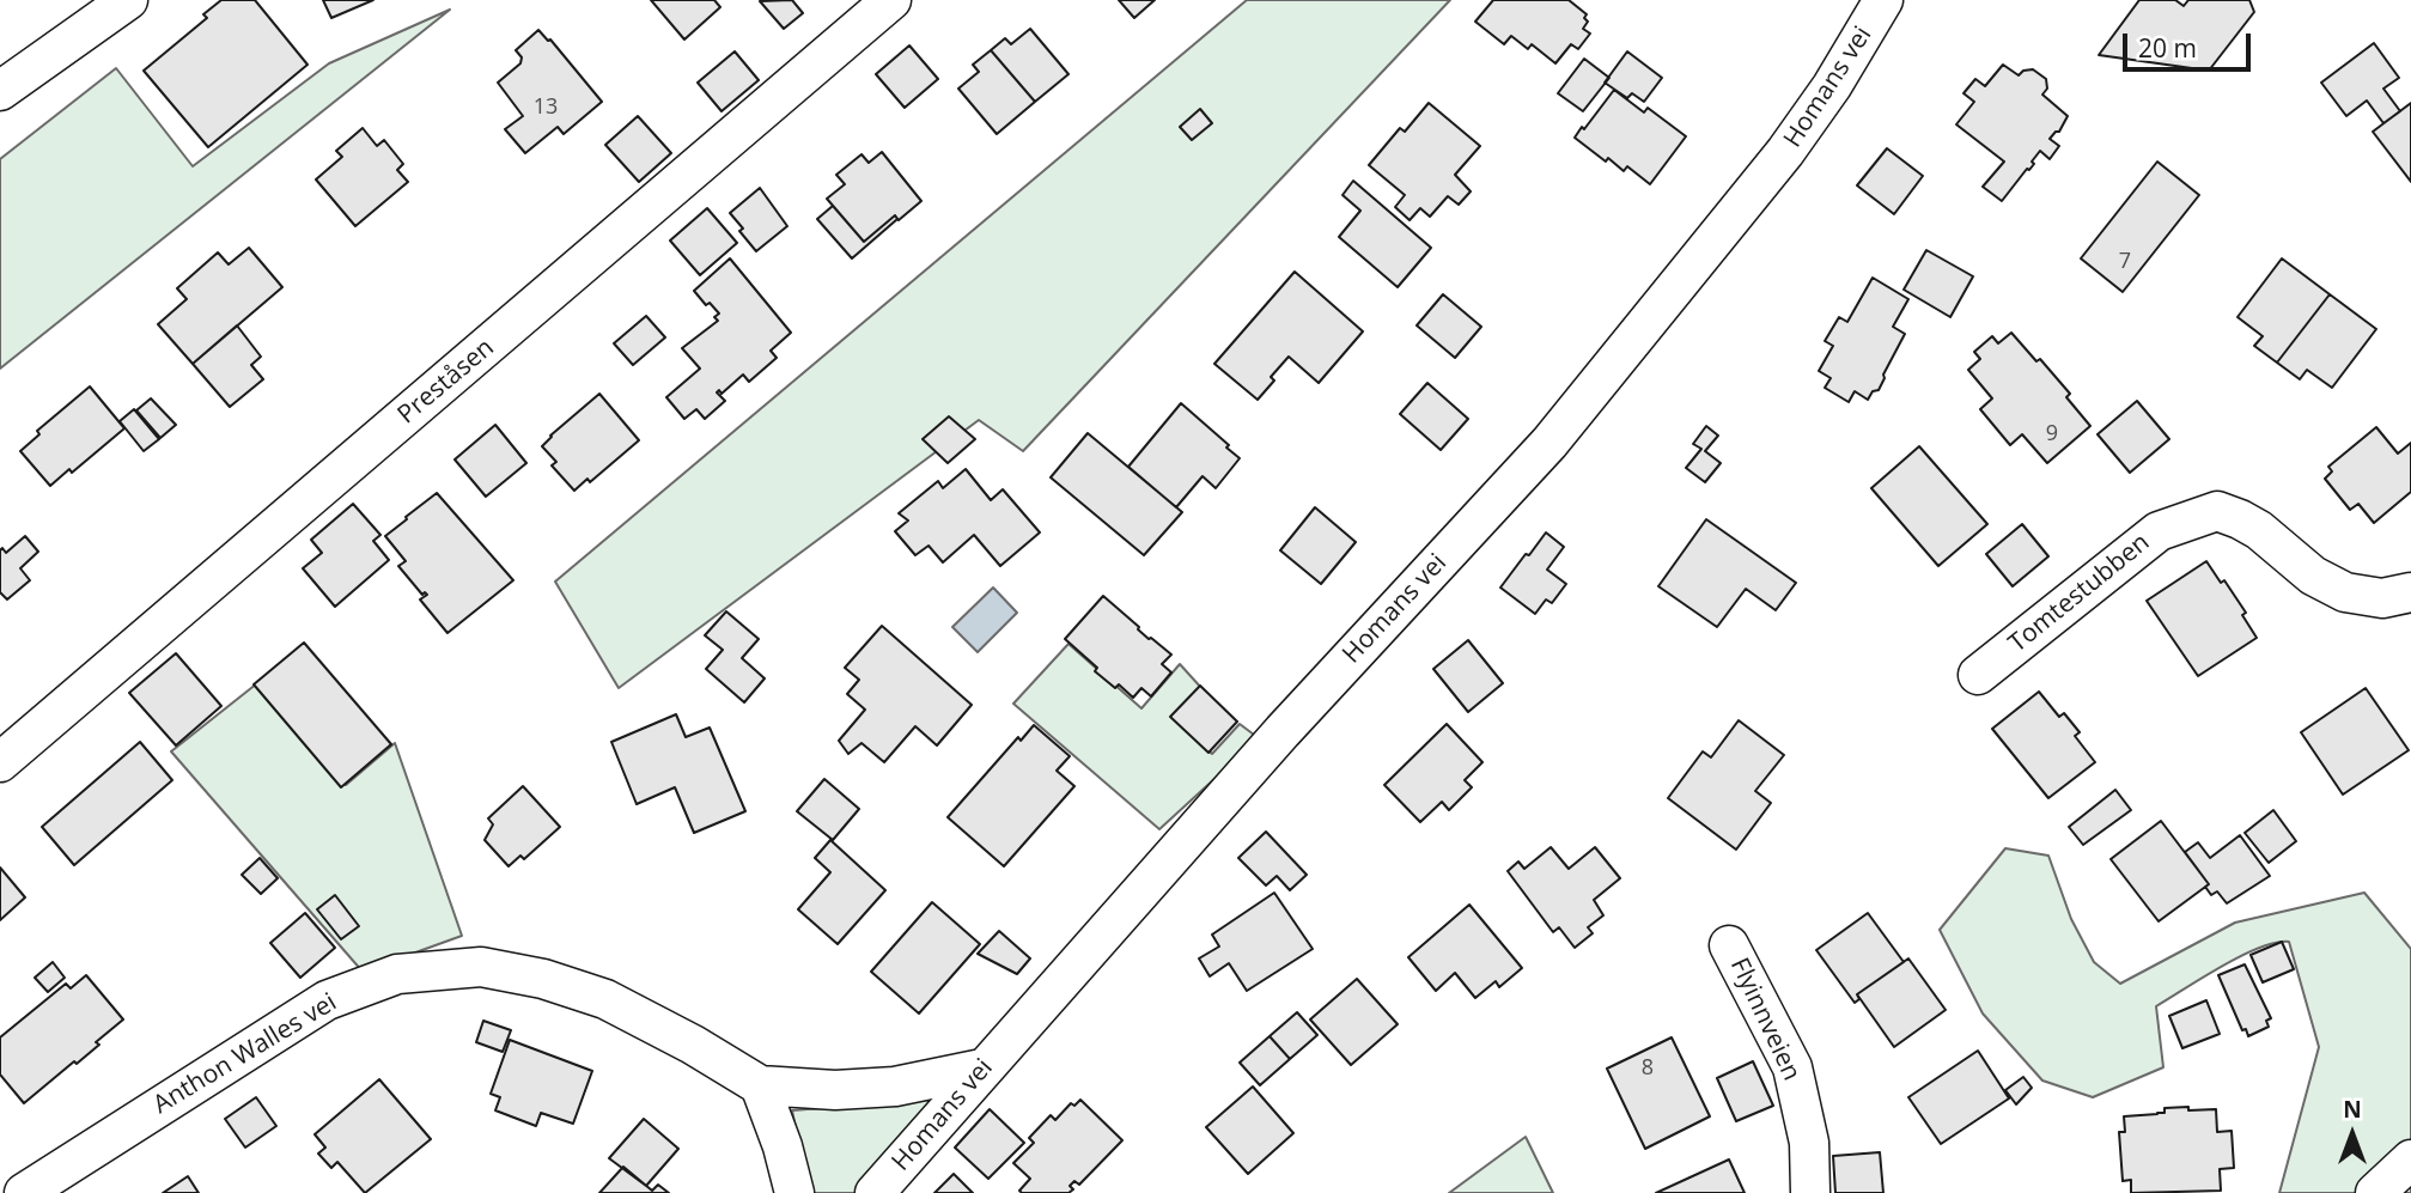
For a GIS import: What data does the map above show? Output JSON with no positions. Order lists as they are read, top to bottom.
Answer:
{
  "streets": {
    "street": [
      "Homans vei",
      "Preståsen",
      "Tomtestubben",
      "Flyinnveien",
      "Anthon Walles vei"
    ]
  },
  "crossings": [
    ["Homans vei", "Anthon Walles vei"]
  ],
  "house_numbers": [
    "13",
    "7",
    "9",
    "8"
  ],
  "scale_bar": "20 m",
  "north": "top"
}
